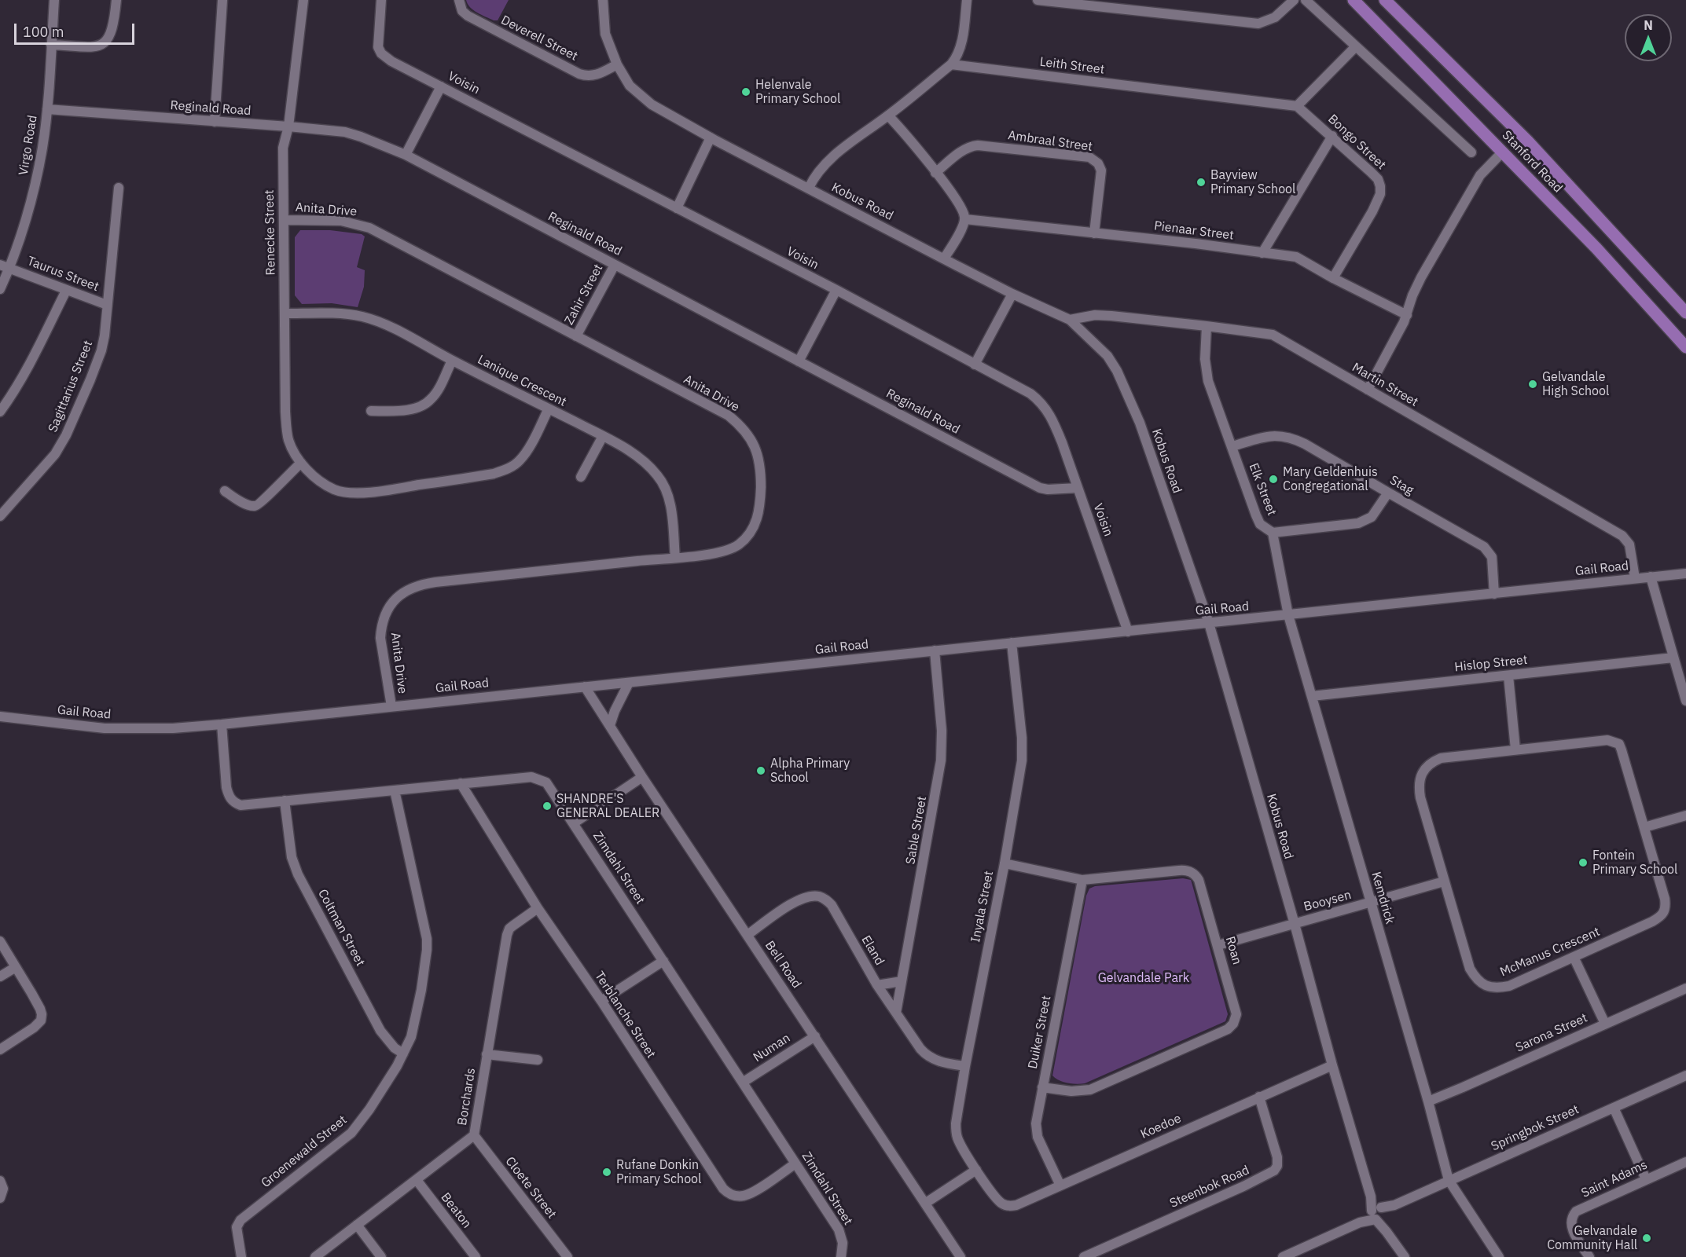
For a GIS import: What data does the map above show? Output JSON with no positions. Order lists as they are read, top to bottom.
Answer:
{
  "streets": {
    "main road": ["Stanford Road"],
    "street": [
      "Deverell Street",
      "Leith Street",
      "Voisin",
      "Reginald Road",
      "Ambraal Street",
      "Bongo Street",
      "Virgo Road",
      "Kobus Road",
      "Anita Drive",
      "Pienaar Street",
      "Renecke Street",
      "Taurus Street",
      "Zahir Street",
      "Lanique Crescent",
      "Martin Street",
      "Sagittarius Street",
      "Stag",
      "Elk Street",
      "Gail Road",
      "Hislop Street",
      "Sable Street",
      "Zimdahl Street",
      "Kemdrick",
      "Booysen",
      "Inyala Street",
      "Coltman Street",
      "Eland",
      "Roan",
      "McManus Crescent",
      "Bell Road",
      "Terblanche Street",
      "Duiker Street",
      "Sarona Street",
      "Numan",
      "Borchards",
      "Koedoe",
      "Springbok Street",
      "Groenewald Street",
      "Saint Adams",
      "Steenbok Road",
      "Cloete Street",
      "Beaton"
    ]
  },
  "crossings": [
    ["Deverell Street", "Kobus Road"],
    ["Leith Street", "Bongo Street"],
    ["Voisin", "Reginald Road"],
    ["Voisin", "Gail Road"],
    ["Reginald Road", "Virgo Road"],
    ["Reginald Road", "Renecke Street"],
    ["Reginald Road", "Zahir Street"],
    ["Ambraal Street", "Pienaar Street"],
    ["Bongo Street", "Pienaar Street"],
    ["Virgo Road", "Taurus Street"],
    ["Kobus Road", "Martin Street"],
    ["Kobus Road", "Gail Road"],
    ["Kobus Road", "Booysen"],
    ["Kobus Road", "Koedoe"],
    ["Kobus Road", "Springbok Street"],
    ["Anita Drive", "Renecke Street"],
    ["Anita Drive", "Zahir Street"],
    ["Anita Drive", "Lanique Crescent"],
    ["Anita Drive", "Gail Road"],
    ["Renecke Street", "Lanique Crescent"],
    ["Taurus Street", "Sagittarius Street"],
    ["Martin Street", "Elk Street"],
    ["Martin Street", "Gail Road"],
    ["Stag", "Elk Street"],
    ["Stag", "Gail Road"],
    ["Elk Street", "Kemdrick"],
    ["Gail Road", "Sable Street"],
    ["Gail Road", "Zimdahl Street"],
    ["Gail Road", "Kemdrick"],
    ["Gail Road", "Inyala Street"],
    ["Gail Road", "Bell Road"],
    ["Hislop Street", "Kemdrick"],
    ["Sable Street", "Eland"],
    ["Zimdahl Street", "Coltman Street"],
    ["Zimdahl Street", "Terblanche Street"],
    ["Zimdahl Street", "Numan"],
    ["Zimdahl Street", "Groenewald Street"],
    ["Kemdrick", "Booysen"],
    ["Kemdrick", "Sarona Street"],
    ["Kemdrick", "Springbok Street"],
    ["Booysen", "Roan"],
    ["Booysen", "McManus Crescent"],
    ["Inyala Street", "Eland"],
    ["Inyala Street", "Roan"],
    ["Inyala Street", "Koedoe"],
    ["Coltman Street", "Groenewald Street"],
    ["Eland", "Bell Road"],
    ["Roan", "Duiker Street"],
    ["Bell Road", "Numan"],
    ["Terblanche Street", "Borchards"],
    ["Duiker Street", "Koedoe"],
    ["Borchards", "Cloete Street"],
    ["Borchards", "Beaton"],
    ["Koedoe", "Steenbok Road"]
  ],
  "parks": ["Gelvandale Park"],
  "places": [
    "Helenvale Primary School",
    "Bayview Primary School",
    "Gelvandale High School",
    "Mary Geldenhuis Congregational",
    "Alpha Primary School",
    "SHANDRE'S GENERAL DEALER",
    "Fontein Primary School",
    "Rufane Donkin Primary School",
    "Gelvandale Community Hall"
  ],
  "scale_bar": "100 m",
  "north": "top"
}
